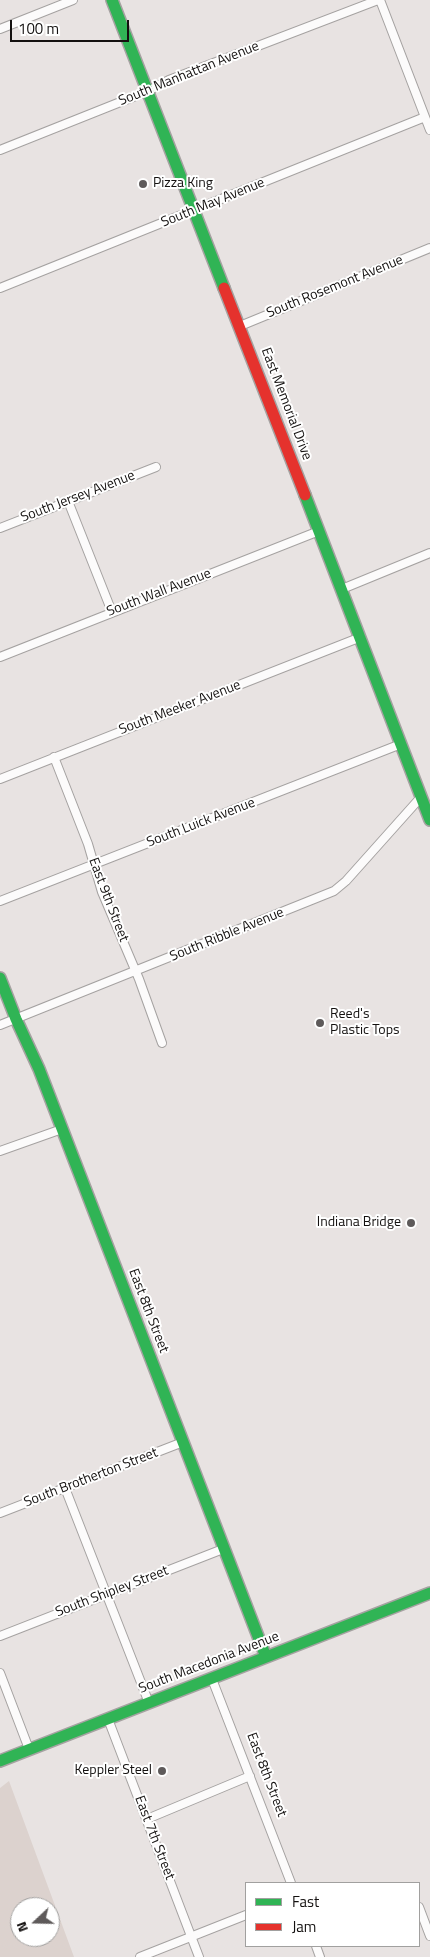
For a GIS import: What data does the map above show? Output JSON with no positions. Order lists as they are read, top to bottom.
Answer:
{
  "streets": {
    "street": [
      "South Manhattan Avenue",
      "South May Avenue",
      "South Rosemont Avenue",
      "East Memorial Drive",
      "South Jersey Avenue",
      "South Wall Avenue",
      "South Meeker Avenue",
      "South Luick Avenue",
      "East 9th Street",
      "South Ribble Avenue",
      "East 8th Street",
      "South Brotherton Street",
      "South Shipley Street",
      "South Macedonia Avenue",
      "East 7th Street"
    ]
  },
  "crossings": [
    ["South Manhattan Avenue", "East Memorial Drive"],
    ["South May Avenue", "East Memorial Drive"],
    ["South Rosemont Avenue", "East Memorial Drive"],
    ["East Memorial Drive", "South Wall Avenue"],
    ["East Memorial Drive", "South Meeker Avenue"],
    ["East Memorial Drive", "South Luick Avenue"],
    ["East Memorial Drive", "South Ribble Avenue"],
    ["South Meeker Avenue", "East 9th Street"],
    ["South Luick Avenue", "East 9th Street"],
    ["East 9th Street", "South Ribble Avenue"],
    ["South Ribble Avenue", "East 8th Street"],
    ["East 8th Street", "South Brotherton Street"],
    ["East 8th Street", "South Shipley Street"],
    ["East 8th Street", "South Macedonia Avenue"],
    ["South Macedonia Avenue", "East 7th Street"]
  ],
  "places": [
    "Pizza King",
    "Reed's Plastic Tops",
    "Indiana Bridge",
    "Keppler Steel"
  ],
  "legend": ["Fast", "Jam"],
  "scale_bar": "100 m",
  "north": "left"
}
